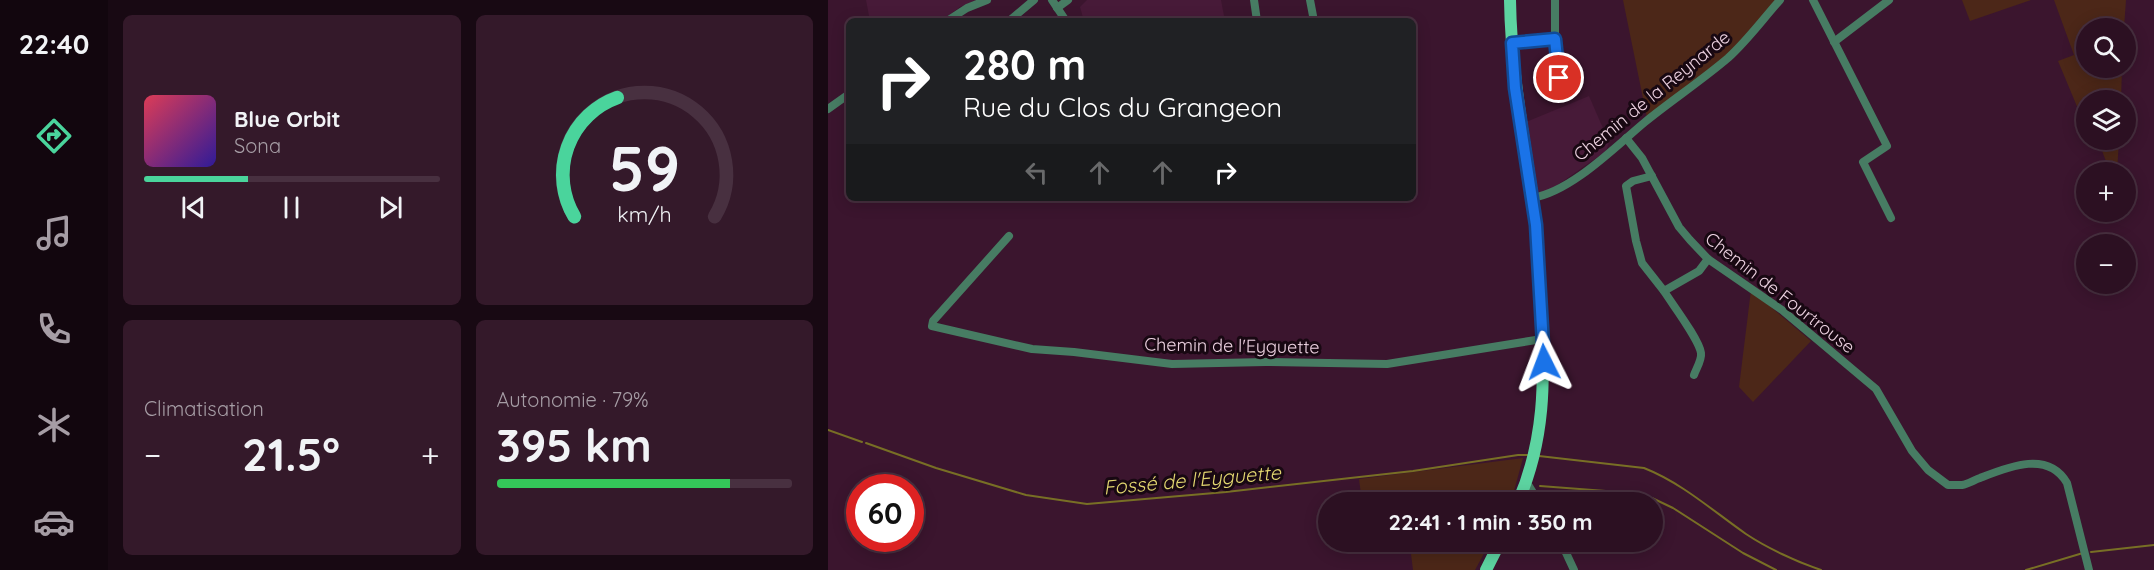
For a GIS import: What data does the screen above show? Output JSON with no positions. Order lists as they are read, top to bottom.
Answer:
{
  "streets": {
    "street": ["Chemin de la Reynarde", "Chemin de Fourtrouse", "Chemin de l'Eyguette"]
  },
  "crossings": [
    ["Chemin de la Reynarde", "Chemin de Fourtrouse"]
  ],
  "water": ["Fossé de l'Eyguette"],
  "page": {
    "tabs": "22:40",
    "map_buttons": ["+", "−"],
    "turn": ["280 m", "Rue du Clos du Grangeon"],
    "song": ["Blue Orbit", "Sona"],
    "tile": [
      "Climatisation",
      ["Autonomie · 79%", "395 km"]
    ],
    "heat": ["−", "21.5°", "+"],
    "limit": "60",
    "trip": "22:41 · 1 min · 350 m",
    "gauge": ["59", "km/h"]
  }
}
